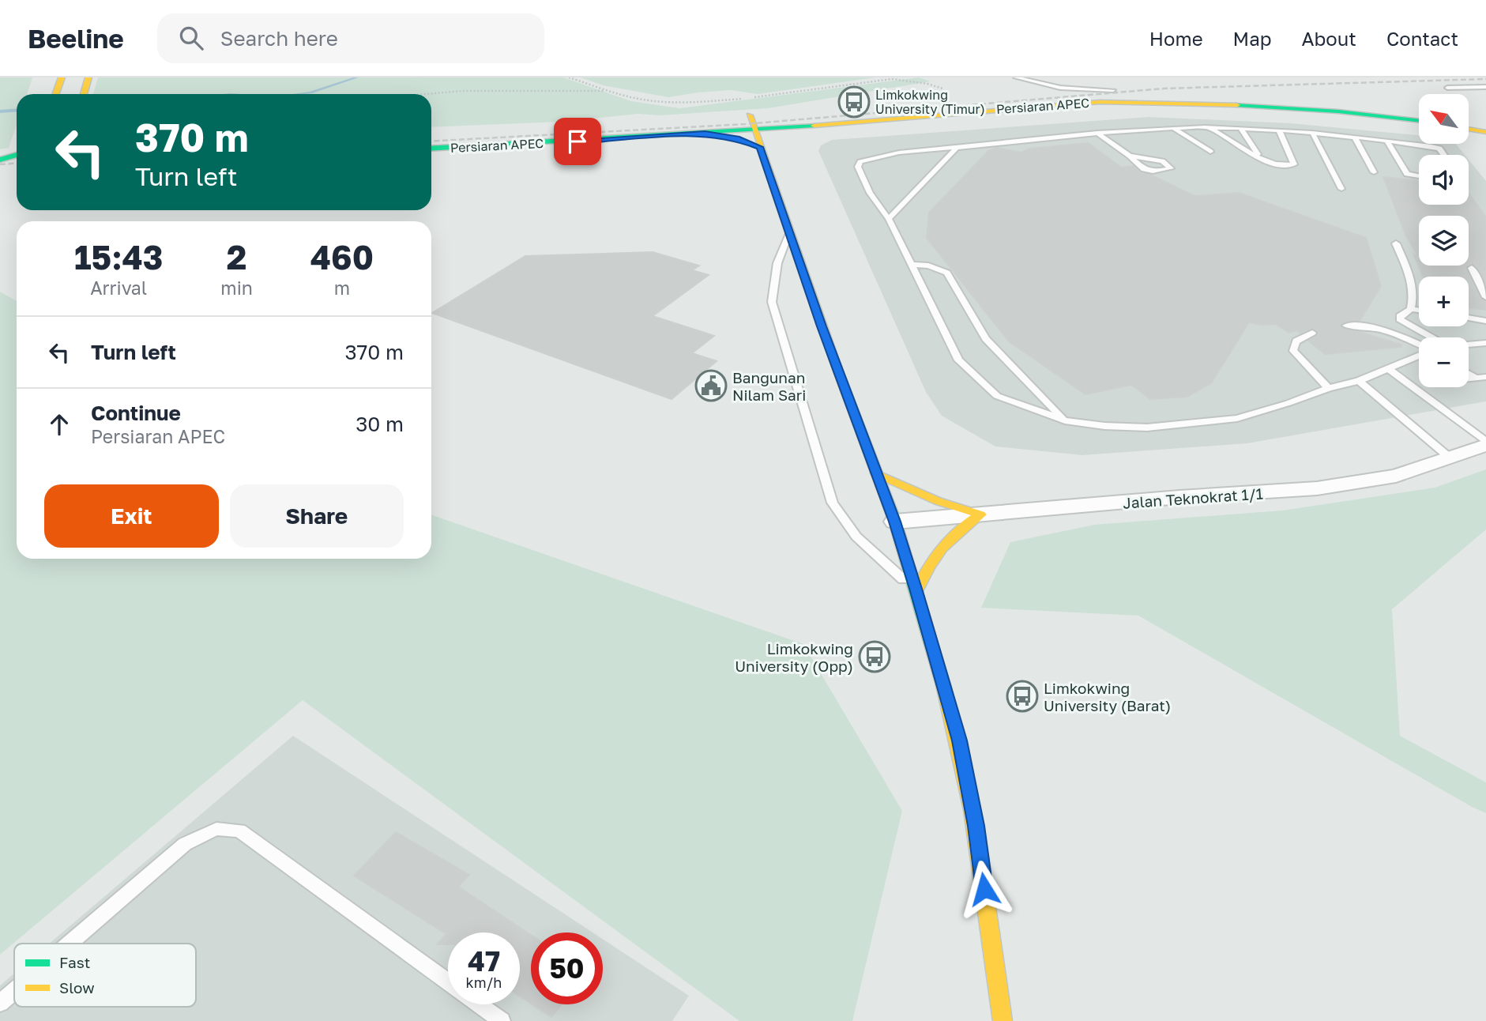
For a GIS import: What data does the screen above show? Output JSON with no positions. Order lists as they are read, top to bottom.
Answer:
{
  "streets": {
    "main road": ["Persiaran APEC"],
    "street": ["Jalan Teknokrat 1/1"]
  },
  "places": {
    "bus stop": ["Limkokwing University (Timur)", "Limkokwing University (Opp)", "Limkokwing University (Barat)"],
    "public building": ["Bangunan Nilam Sari"]
  },
  "legend": ["Fast", "Slow"],
  "north": "top left",
  "page": {
    "header": "Beeline",
    "search": "Search here",
    "nav": [
      "Home",
      "Map",
      "About",
      "Contact"
    ],
    "map_buttons": ["+", "−"],
    "turn": ["370 m", "Turn left"],
    "eta": [
      "15:43",
      "Arrival",
      "2",
      "min",
      "460",
      "m"
    ],
    "list": [
      {
        "name": "Turn left",
        "value": "370 m"
      },
      {
        "name": "Continue",
        "note": "Persiaran APEC",
        "value": "30 m"
      }
    ],
    "buttons": ["Exit", "Share"],
    "speed": "47 km/h",
    "limit": "50"
  }
}
